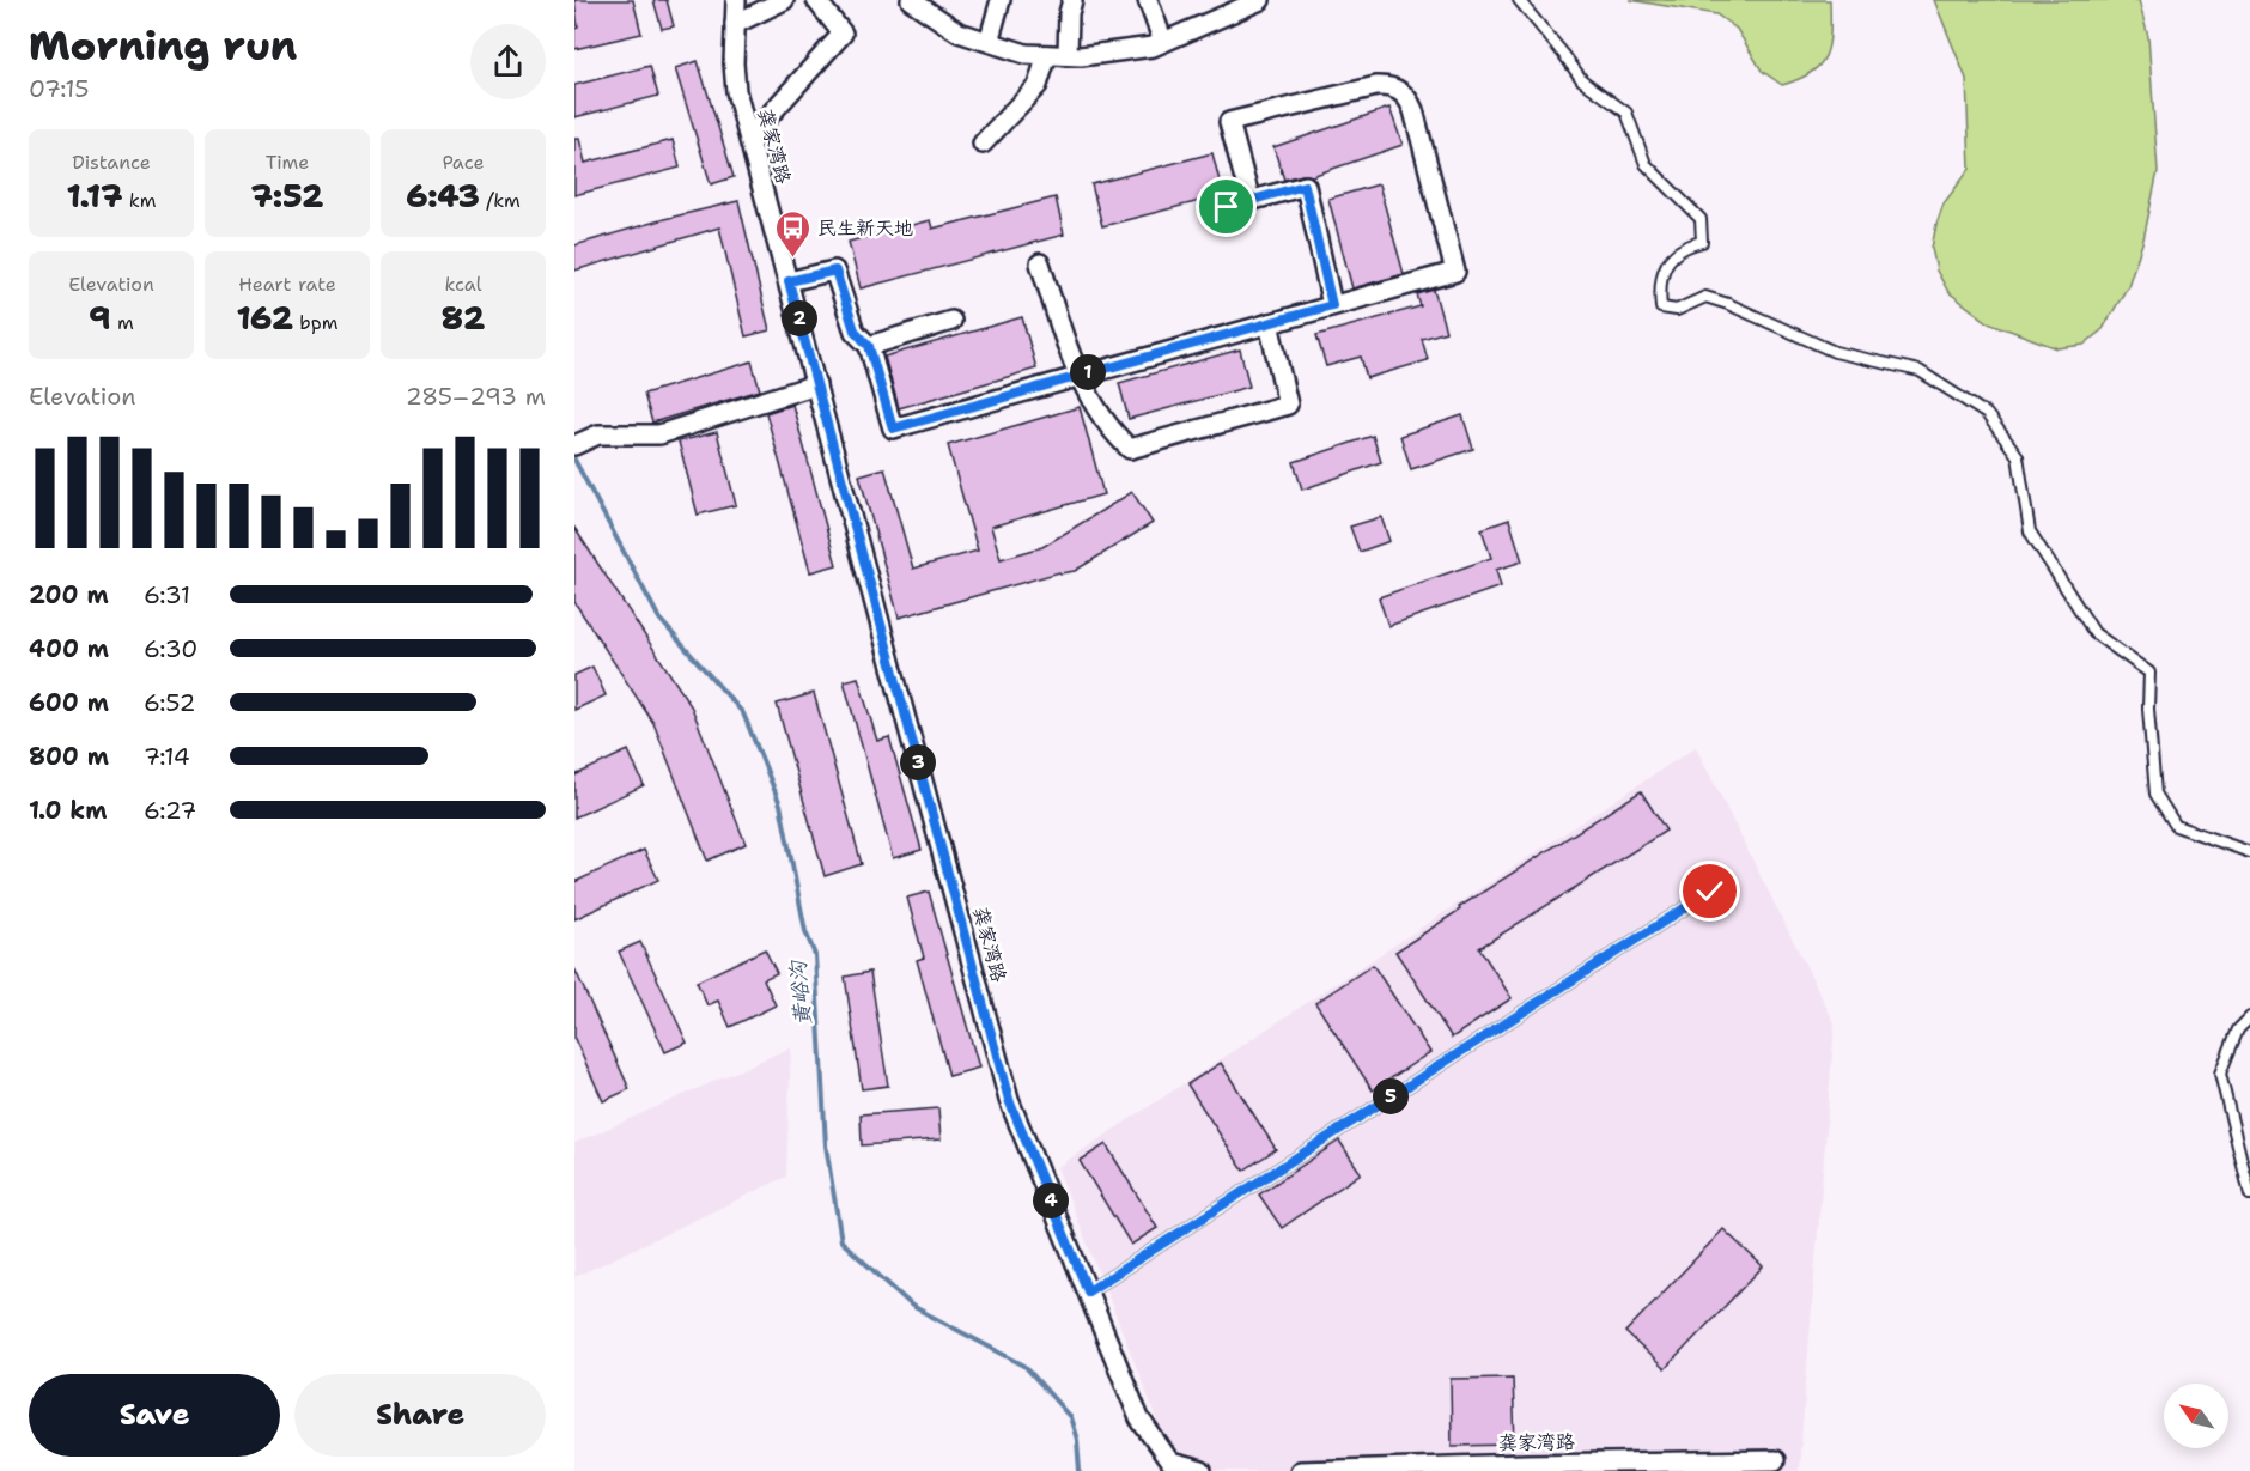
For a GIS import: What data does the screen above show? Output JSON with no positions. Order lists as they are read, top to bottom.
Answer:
{
  "streets": {
    "street": ["龚家湾路"]
  },
  "water": ["黄峪沟"],
  "places": {
    "bus stop": ["民生新天地"]
  },
  "north": "top left",
  "page": {
    "heading": ["Morning run", "07:15"],
    "stats": [
      ["Distance", "1.17 km"],
      ["Time", "7:52"],
      ["Pace", "6:43 /km"],
      ["Elevation", "9 m"],
      ["Heart rate", "162 bpm"],
      ["kcal", "82"]
    ],
    "pins": [
      "2",
      "1",
      "3",
      "5",
      "4"
    ],
    "chart": ["Elevation", "285–293 m"],
    "list": [
      {
        "name": "200 m",
        "note": "6:31"
      },
      {
        "name": "400 m",
        "note": "6:30"
      },
      {
        "name": "600 m",
        "note": "6:52"
      },
      {
        "name": "800 m",
        "note": "7:14"
      },
      {
        "name": "1.0 km",
        "note": "6:27"
      }
    ],
    "buttons": ["Save", "Share"]
  }
}
